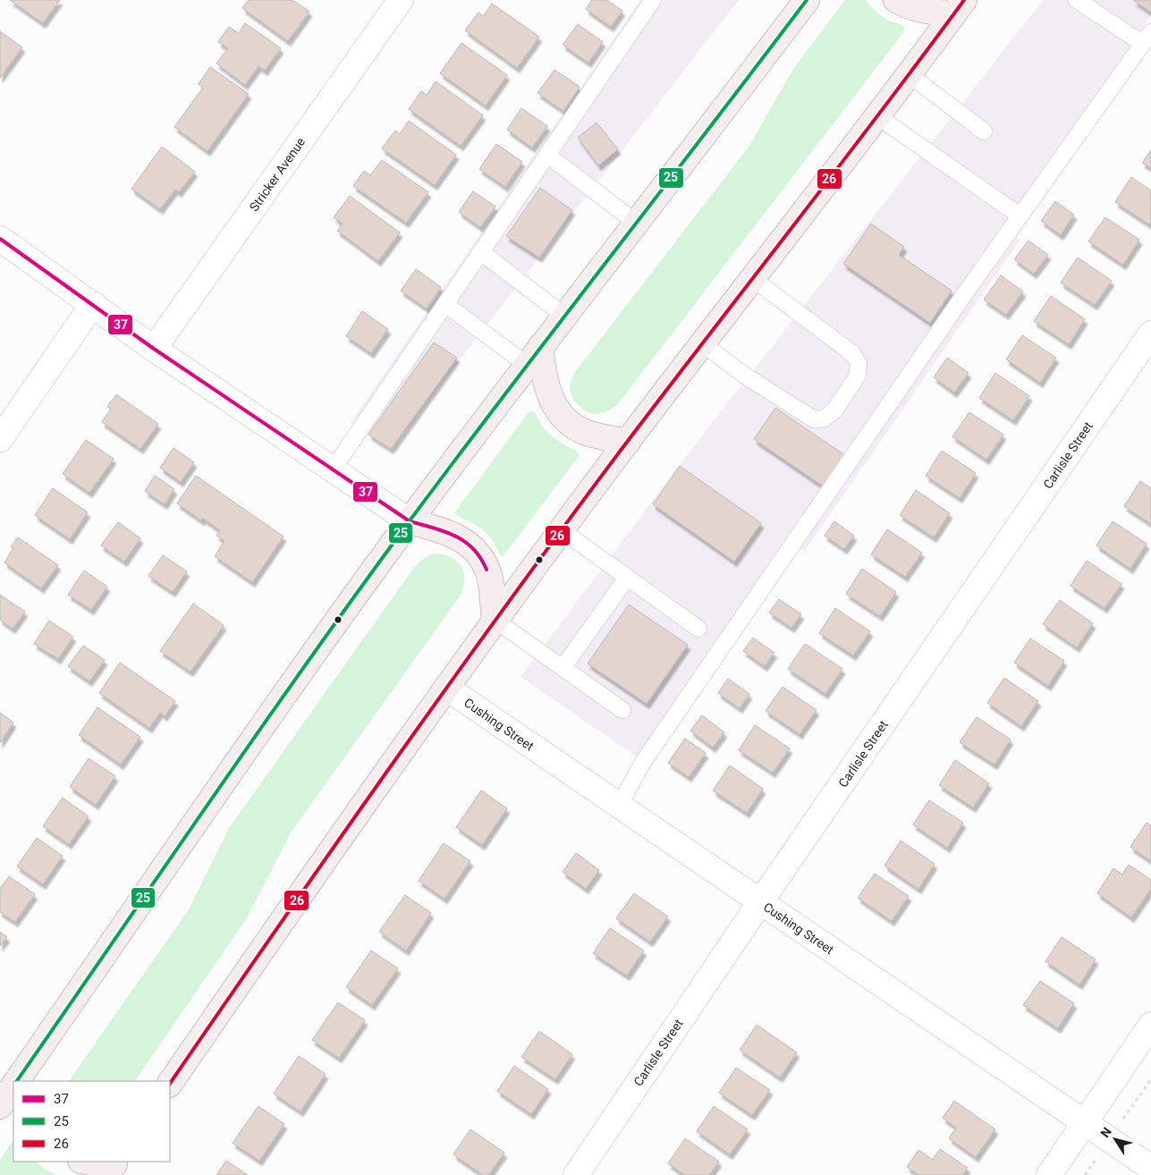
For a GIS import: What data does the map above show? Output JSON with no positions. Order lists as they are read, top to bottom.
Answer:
{
  "streets": {
    "street": ["Stricker Avenue", "Carlisle Street", "Cushing Street"]
  },
  "crossings": [
    ["Carlisle Street", "Cushing Street"]
  ],
  "lines": ["transit line 25", "transit line 26", "transit line 37"],
  "legend": ["37", "25", "26"],
  "north": "top left"
}
